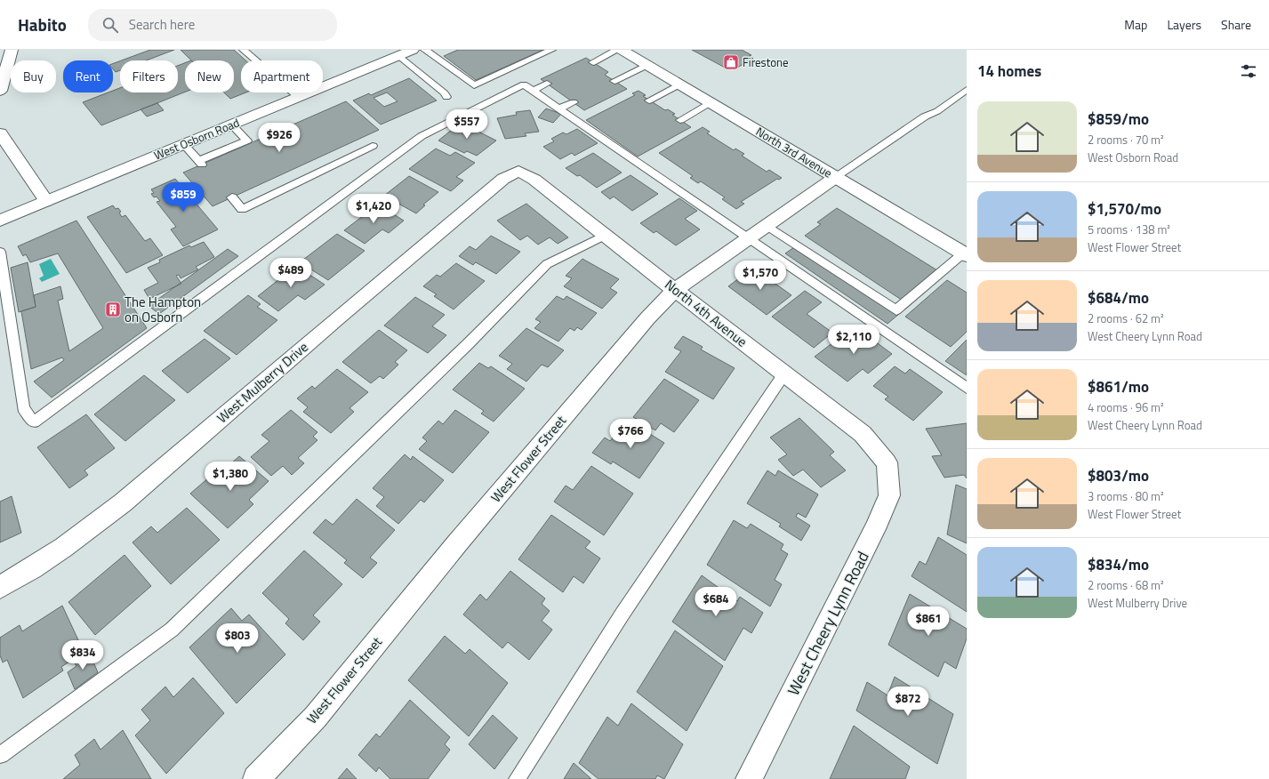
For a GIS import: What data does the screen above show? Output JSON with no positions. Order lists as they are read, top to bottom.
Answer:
{
  "streets": {
    "street": [
      "West Osborn Road",
      "North 3rd Avenue",
      "North 4th Avenue",
      "West Mulberry Drive",
      "West Flower Street",
      "West Cheery Lynn Road"
    ]
  },
  "crossings": [
    ["North 3rd Avenue", "West Flower Street"],
    ["North 4th Avenue", "West Mulberry Drive"],
    ["North 4th Avenue", "West Flower Street"],
    ["North 4th Avenue", "West Cheery Lynn Road"]
  ],
  "places": {
    "shop": ["Firestone"],
    "building": ["The Hampton on Osborn"]
  },
  "page": {
    "header": "Habito",
    "search": "Search here",
    "nav": ["Map", "Layers", "Share"],
    "heading": "14 homes",
    "chip": [
      "Buy",
      "Rent",
      "Filters",
      "New",
      "Apartment"
    ],
    "list": [
      {
        "name": "$859/mo",
        "note": "2 rooms · 70 m² · West Osborn Road"
      },
      {
        "name": "$1,570/mo",
        "note": "5 rooms · 138 m² · West Flower Street"
      },
      {
        "name": "$684/mo",
        "note": "2 rooms · 62 m² · West Cheery Lynn Road"
      },
      {
        "name": "$861/mo",
        "note": "4 rooms · 96 m² · West Cheery Lynn Road"
      },
      {
        "name": "$803/mo",
        "note": "3 rooms · 80 m² · West Flower Street"
      },
      {
        "name": "$834/mo",
        "note": "2 rooms · 68 m² · West Mulberry Drive"
      }
    ],
    "price": [
      "$557",
      "$926",
      "$859",
      "$1,420",
      "$489",
      "$1,570",
      "$2,110",
      "$766",
      "$1,380",
      "$684",
      "$861",
      "$803",
      "$834",
      "$872"
    ]
  }
}
